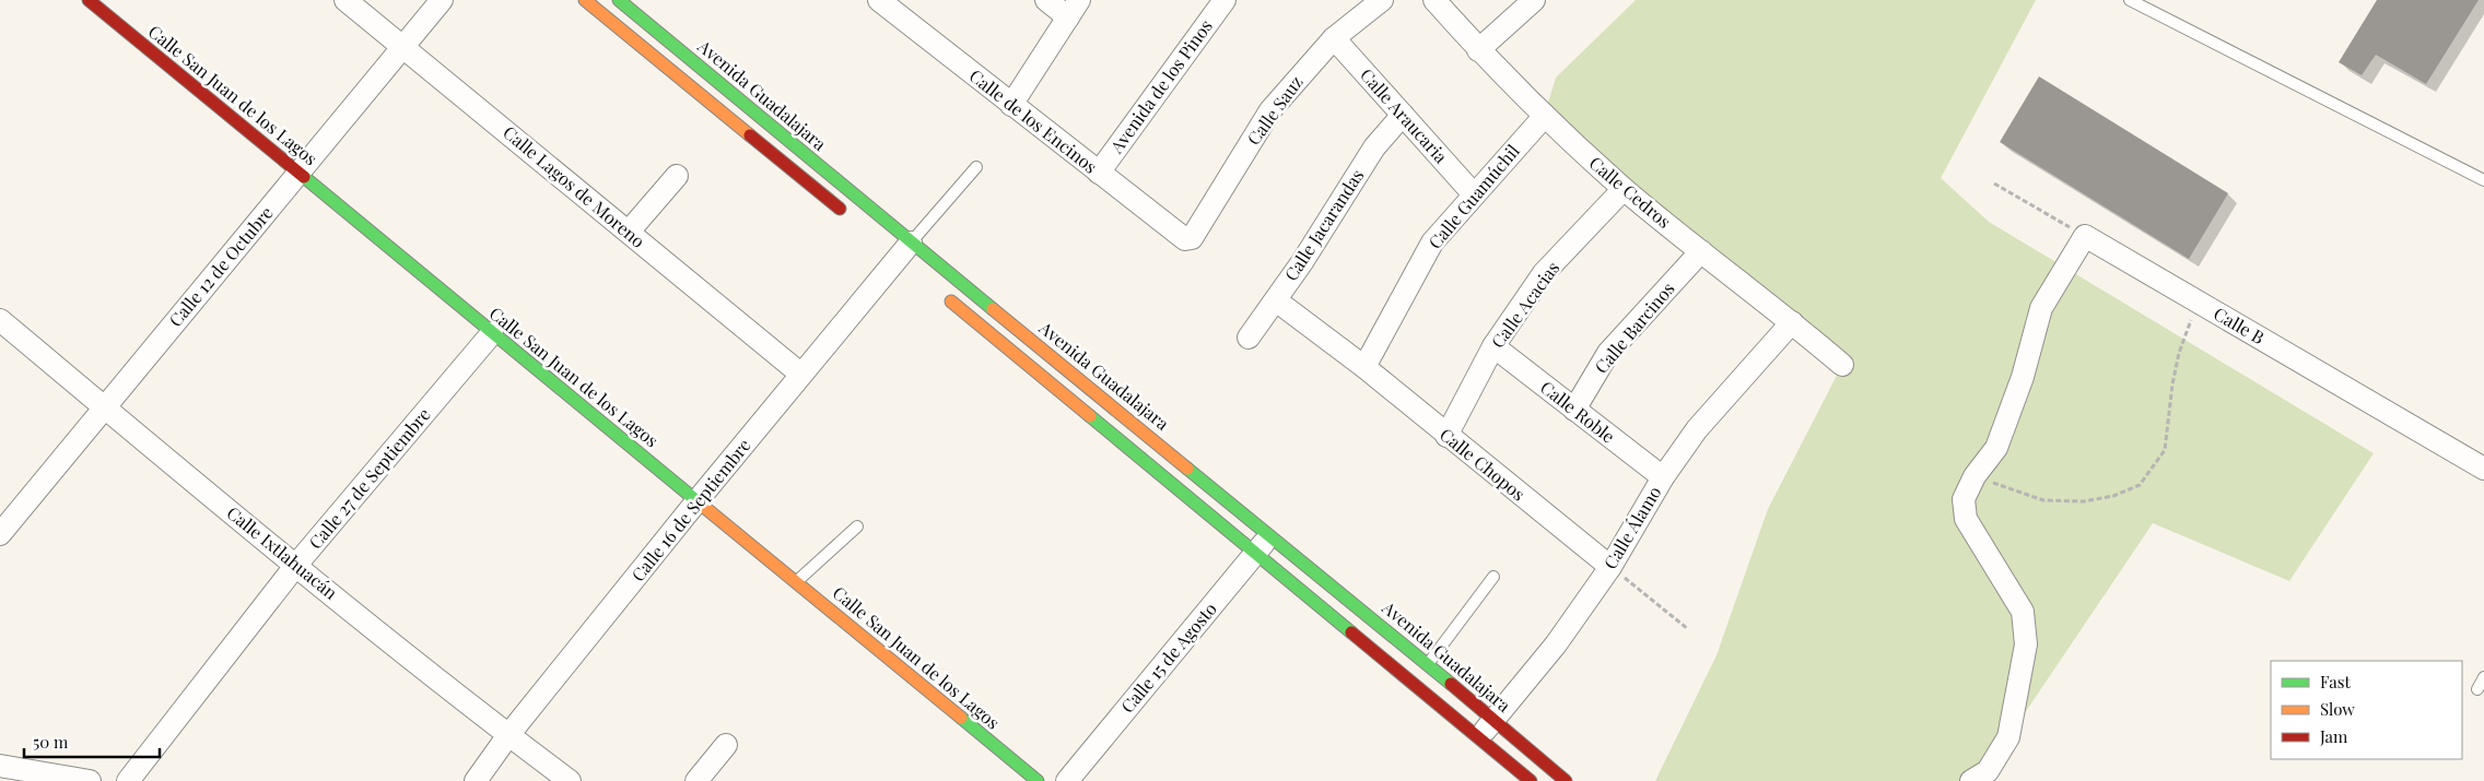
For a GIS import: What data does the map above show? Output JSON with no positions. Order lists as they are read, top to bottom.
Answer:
{
  "streets": {
    "street": [
      "Avenida de los Pinos",
      "Calle San Juan de los Lagos",
      "Avenida Guadalajara",
      "Calle Sauz",
      "Calle Araucaria",
      "Calle de los Encinos",
      "Calle Lagos de Moreno",
      "Calle Cedros",
      "Calle Guamúchil",
      "Calle Jacarandas",
      "Calle 12 de Octubre",
      "Calle Acacias",
      "Calle B",
      "Calle Barcinos",
      "Calle Roble",
      "Calle Chopos",
      "Calle 27 de Septiembre",
      "Calle 16 de Septiembre",
      "Calle Álamo",
      "Calle Ixtlahuacán",
      "Calle 15 de Agosto"
    ]
  },
  "crossings": [
    ["Avenida de los Pinos", "Calle de los Encinos"],
    ["Calle San Juan de los Lagos", "Calle 12 de Octubre"],
    ["Calle San Juan de los Lagos", "Calle 27 de Septiembre"],
    ["Calle San Juan de los Lagos", "Calle 16 de Septiembre"],
    ["Avenida Guadalajara", "Calle 16 de Septiembre"],
    ["Avenida Guadalajara", "Calle Álamo"],
    ["Avenida Guadalajara", "Calle 15 de Agosto"],
    ["Calle Sauz", "Calle Araucaria"],
    ["Calle Sauz", "Calle de los Encinos"],
    ["Calle Araucaria", "Calle Guamúchil"],
    ["Calle Araucaria", "Calle Jacarandas"],
    ["Calle Lagos de Moreno", "Calle 12 de Octubre"],
    ["Calle Lagos de Moreno", "Calle 16 de Septiembre"],
    ["Calle Cedros", "Calle Guamúchil"],
    ["Calle Cedros", "Calle Acacias"],
    ["Calle Cedros", "Calle Barcinos"],
    ["Calle Cedros", "Calle Álamo"],
    ["Calle Guamúchil", "Calle Chopos"],
    ["Calle Jacarandas", "Calle Chopos"],
    ["Calle 12 de Octubre", "Calle Ixtlahuacán"],
    ["Calle Acacias", "Calle Roble"],
    ["Calle Acacias", "Calle Chopos"],
    ["Calle Barcinos", "Calle Roble"],
    ["Calle Roble", "Calle Álamo"],
    ["Calle Chopos", "Calle Álamo"],
    ["Calle 27 de Septiembre", "Calle Ixtlahuacán"],
    ["Calle 16 de Septiembre", "Calle Ixtlahuacán"]
  ],
  "legend": ["Fast", "Slow", "Jam"],
  "scale_bar": "50 m"
}
